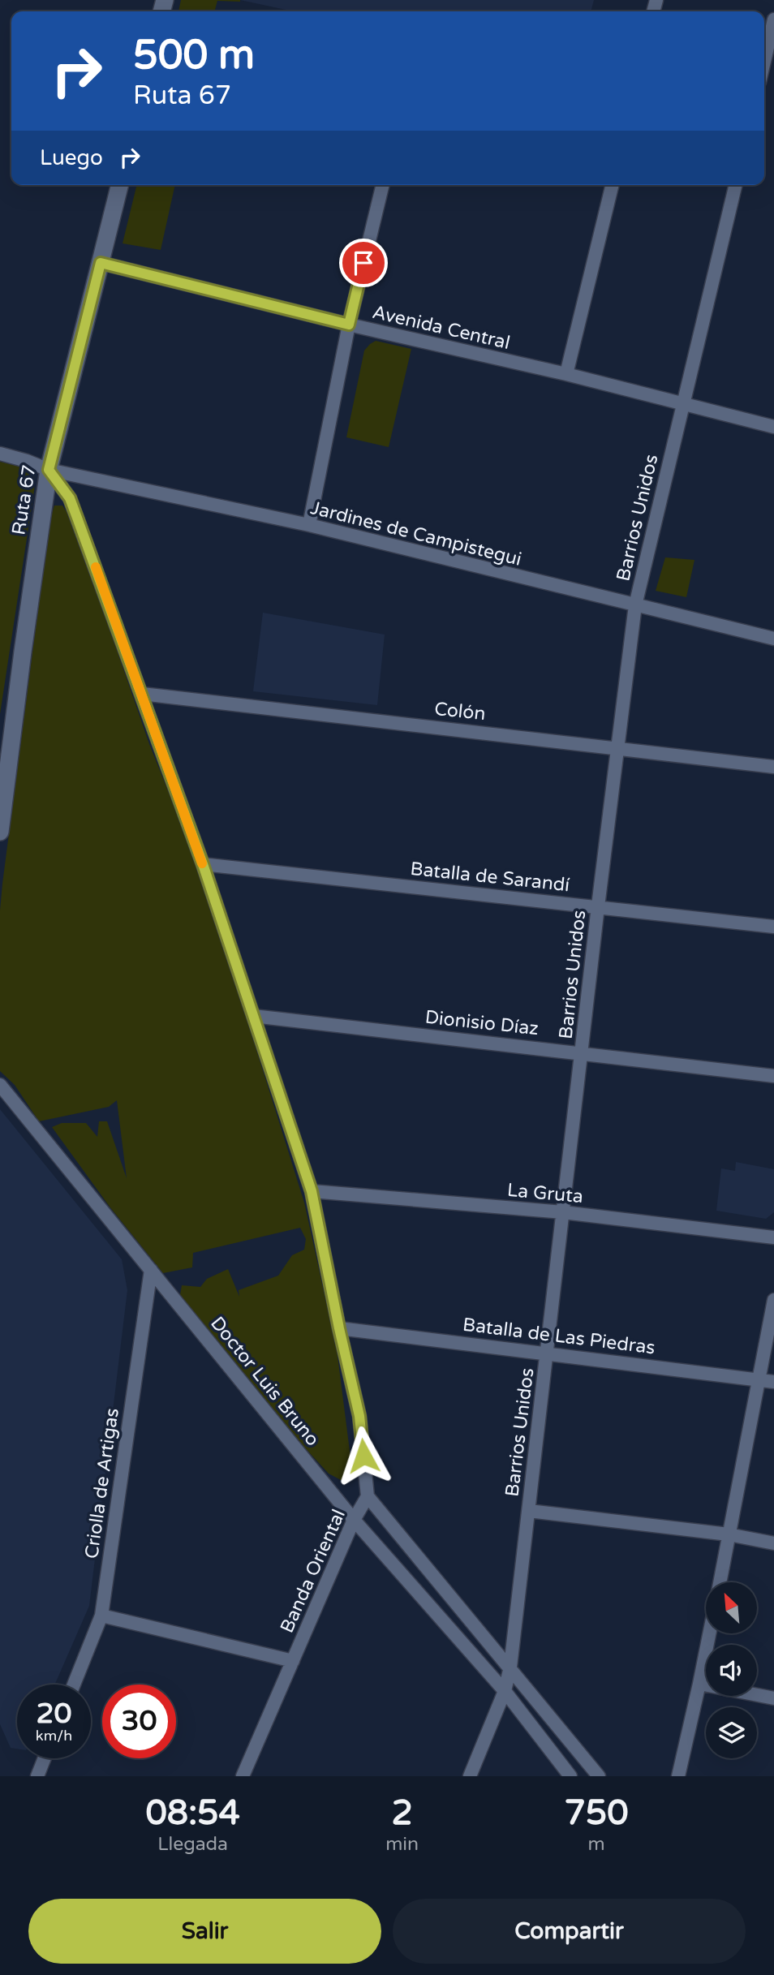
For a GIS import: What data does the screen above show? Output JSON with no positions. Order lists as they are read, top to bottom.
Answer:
{
  "streets": {
    "street": [
      "Avenida Central",
      "Ruta 67",
      "Barrios Unidos",
      "Jardines de Campistegui",
      "Colón",
      "Batalla de Sarandí",
      "Dionisio Díaz",
      "La Gruta",
      "Batalla de Las Piedras",
      "Doctor Luis Bruno",
      "Criolla de Artigas",
      "Banda Oriental"
    ]
  },
  "crossings": [
    ["Avenida Central", "Ruta 67"],
    ["Avenida Central", "Barrios Unidos"],
    ["Ruta 67", "Jardines de Campistegui"],
    ["Ruta 67", "Banda Oriental"],
    ["Barrios Unidos", "Jardines de Campistegui"],
    ["Barrios Unidos", "Colón"],
    ["Barrios Unidos", "Batalla de Sarandí"],
    ["Barrios Unidos", "Dionisio Díaz"],
    ["Barrios Unidos", "La Gruta"],
    ["Barrios Unidos", "Batalla de Las Piedras"],
    ["Barrios Unidos", "Doctor Luis Bruno"],
    ["Jardines de Campistegui", "Banda Oriental"],
    ["Colón", "Banda Oriental"],
    ["Batalla de Sarandí", "Banda Oriental"],
    ["Dionisio Díaz", "Banda Oriental"],
    ["La Gruta", "Banda Oriental"],
    ["Batalla de Las Piedras", "Banda Oriental"],
    ["Doctor Luis Bruno", "Criolla de Artigas"],
    ["Doctor Luis Bruno", "Banda Oriental"]
  ],
  "north": "top left",
  "page": {
    "turn": ["500 m", "Ruta 67"],
    "then": "Luego",
    "speed": "20 km/h",
    "limit": "30",
    "eta": [
      "08:54",
      "Llegada",
      "2",
      "min",
      "750",
      "m"
    ],
    "buttons": ["Salir", "Compartir"]
  }
}
